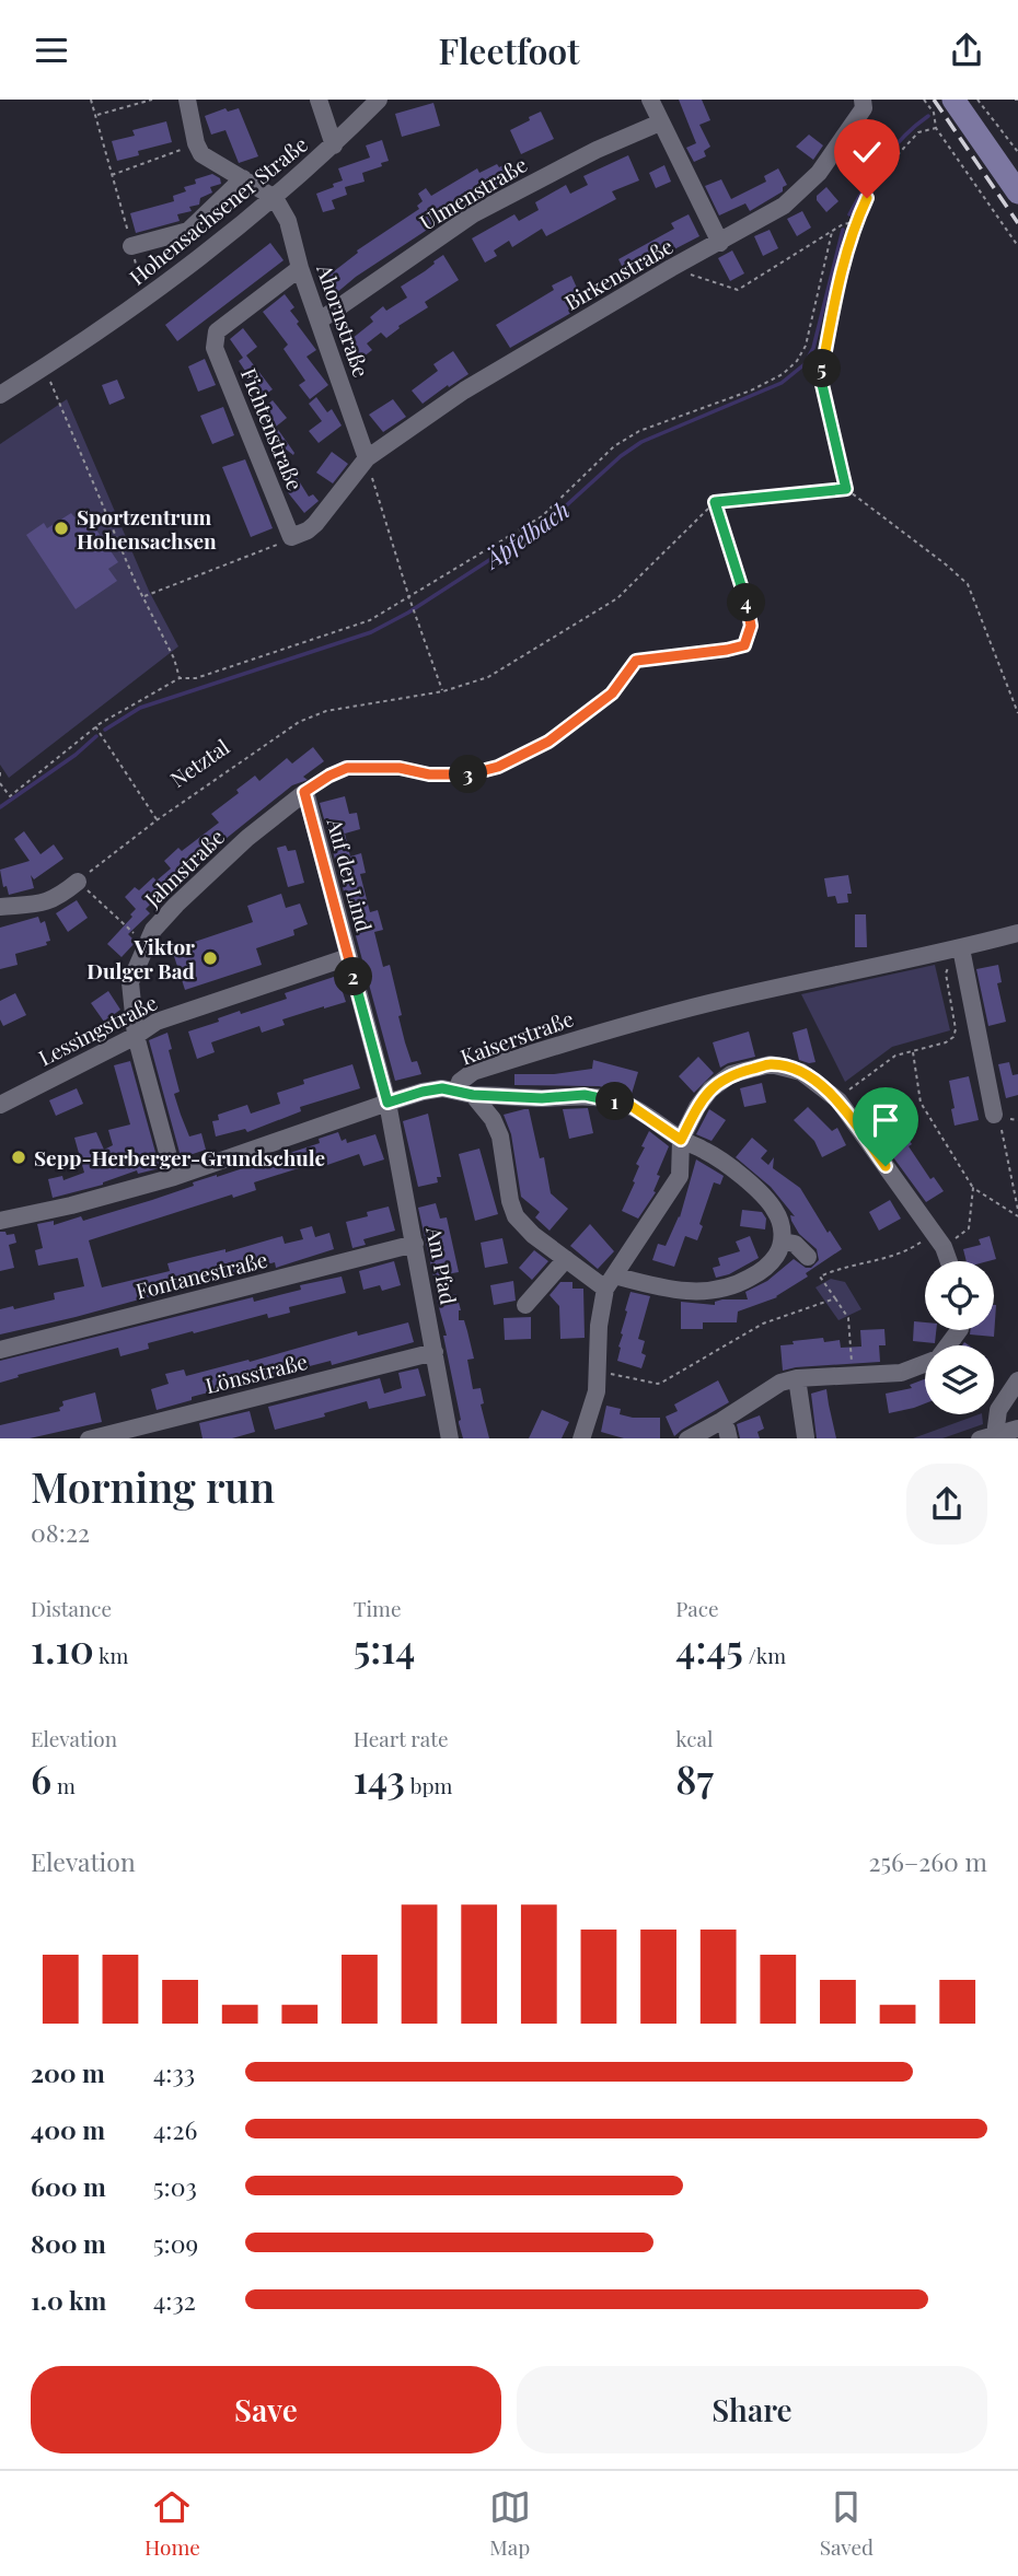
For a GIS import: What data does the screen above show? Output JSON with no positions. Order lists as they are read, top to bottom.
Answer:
{
  "streets": {
    "street": [
      "Ulmenstraße",
      "Hohensachsener Straße",
      "Birkenstraße",
      "Ahornstraße",
      "Fichtenstraße",
      "Jahnstraße",
      "Auf der Lind",
      "Lessingstraße",
      "Kaiserstraße",
      "Am Pfad",
      "Fontanestraße",
      "Lönsstraße"
    ],
    "path": ["Netztal"]
  },
  "crossings": [
    ["Ulmenstraße", "Ahornstraße"],
    ["Hohensachsener Straße", "Ahornstraße"],
    ["Birkenstraße", "Ahornstraße"],
    ["Birkenstraße", "Fichtenstraße"],
    ["Ahornstraße", "Fichtenstraße"],
    ["Jahnstraße", "Auf der Lind"],
    ["Jahnstraße", "Lessingstraße"],
    ["Jahnstraße", "Kaiserstraße"],
    ["Auf der Lind", "Lessingstraße"],
    ["Auf der Lind", "Kaiserstraße"],
    ["Auf der Lind", "Am Pfad"],
    ["Kaiserstraße", "Am Pfad"],
    ["Am Pfad", "Fontanestraße"],
    ["Am Pfad", "Lönsstraße"]
  ],
  "water": ["Äpfelbach"],
  "places": ["Sportzentrum Hohensachsen", "Viktor Dulger Bad", "Sepp-Herberger-Grundschule"],
  "page": {
    "header": "Fleetfoot",
    "pins": [
      "5",
      "4",
      "3",
      "2",
      "1"
    ],
    "heading": ["Morning run", "08:22"],
    "stats": [
      ["Distance", "1.10 km"],
      ["Time", "5:14"],
      ["Pace", "4:45 /km"],
      ["Elevation", "6 m"],
      ["Heart rate", "143 bpm"],
      ["kcal", "87"]
    ],
    "chart": ["Elevation", "256–260 m"],
    "list": [
      {
        "name": "200 m",
        "note": "4:33"
      },
      {
        "name": "400 m",
        "note": "4:26"
      },
      {
        "name": "600 m",
        "note": "5:03"
      },
      {
        "name": "800 m",
        "note": "5:09"
      },
      {
        "name": "1.0 km",
        "note": "4:32"
      }
    ],
    "buttons": ["Save", "Share"],
    "tabs": ["Home", "Map", "Saved"]
  }
}
